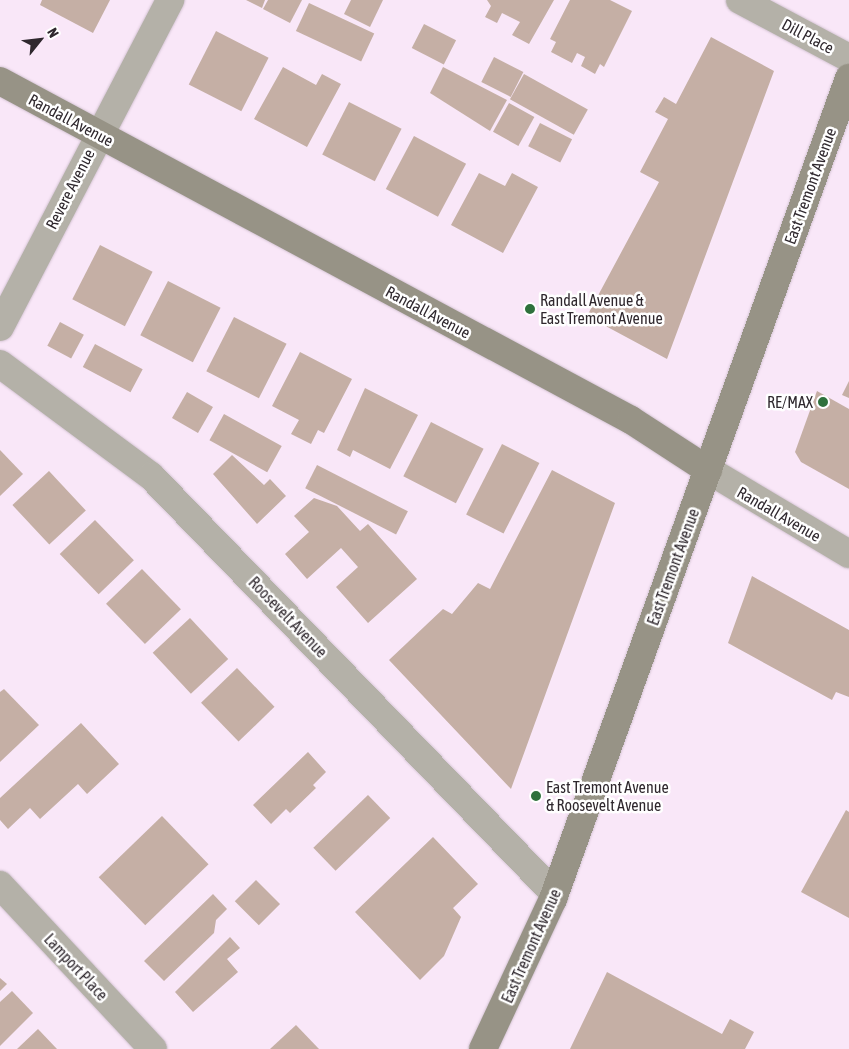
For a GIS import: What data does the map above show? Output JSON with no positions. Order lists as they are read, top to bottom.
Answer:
{
  "streets": {
    "main road": ["Randall Avenue", "East Tremont Avenue"],
    "street": [
      "Dill Place",
      "Revere Avenue",
      "Roosevelt Avenue",
      "Lamport Place"
    ]
  },
  "crossings": [
    ["Randall Avenue", "East Tremont Avenue"],
    ["Randall Avenue", "Revere Avenue"],
    ["East Tremont Avenue", "Roosevelt Avenue"]
  ],
  "places": ["Randall Avenue & East Tremont Avenue", "RE/MAX", "East Tremont Avenue & Roosevelt Avenue"],
  "north": "top right"
}
